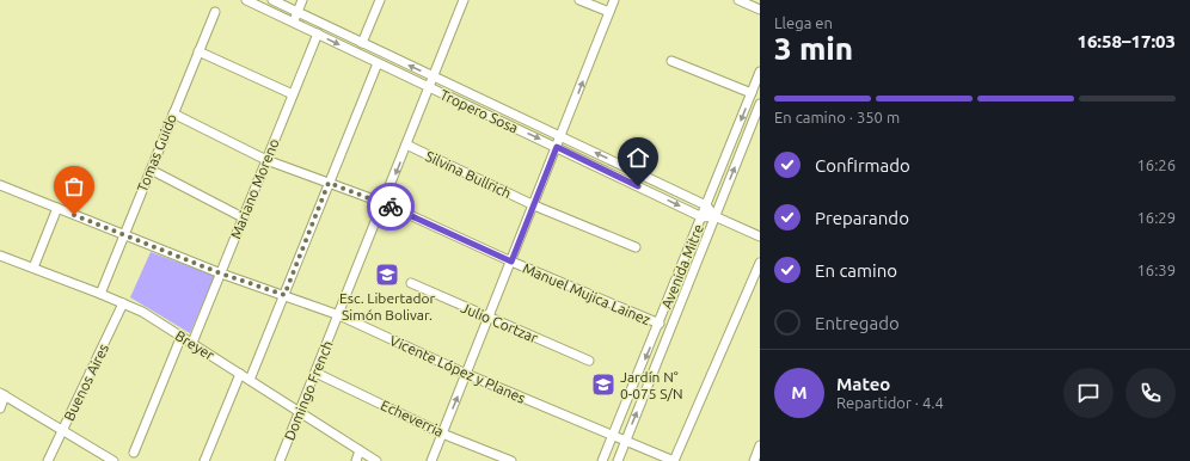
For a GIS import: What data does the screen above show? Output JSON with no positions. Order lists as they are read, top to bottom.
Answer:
{
  "streets": {
    "street": [
      "Tropero Sosa",
      "Tomas Guido",
      "Silvina Bullrich",
      "Mariano Moreno",
      "Avenida Mitre",
      "Manuel Mujica Lainez",
      "Julio Cortzar",
      "Breyer",
      "Vicente López y Planes",
      "Buenos Aires",
      "Domingo French",
      "Echeverria"
    ]
  },
  "crossings": [
    ["Tropero Sosa", "Mariano Moreno"],
    ["Tropero Sosa", "Avenida Mitre"],
    ["Tropero Sosa", "Domingo French"],
    ["Tomas Guido", "Manuel Mujica Lainez"],
    ["Tomas Guido", "Breyer"],
    ["Tomas Guido", "Vicente López y Planes"],
    ["Silvina Bullrich", "Domingo French"],
    ["Mariano Moreno", "Manuel Mujica Lainez"],
    ["Mariano Moreno", "Breyer"],
    ["Mariano Moreno", "Vicente López y Planes"],
    ["Avenida Mitre", "Manuel Mujica Lainez"],
    ["Avenida Mitre", "Vicente López y Planes"],
    ["Manuel Mujica Lainez", "Domingo French"],
    ["Breyer", "Buenos Aires"],
    ["Breyer", "Domingo French"],
    ["Vicente López y Planes", "Domingo French"],
    ["Domingo French", "Echeverria"]
  ],
  "places": {
    "school or university": ["Esc. Libertador Simón Bolivar.", "Jardín N° 0-075 S/N"]
  },
  "page": {
    "heading": ["3 min", "Llega en", "16:58–17:03"],
    "panel": ["Mateo", "Repartidor · 4.4"],
    "bar": "En camino · 350 m",
    "list": [
      ["Confirmado", "16:26"],
      ["Preparando", "16:29"],
      ["En camino", "16:39"],
      "Entregado"
    ],
    "round": "M"
  }
}
